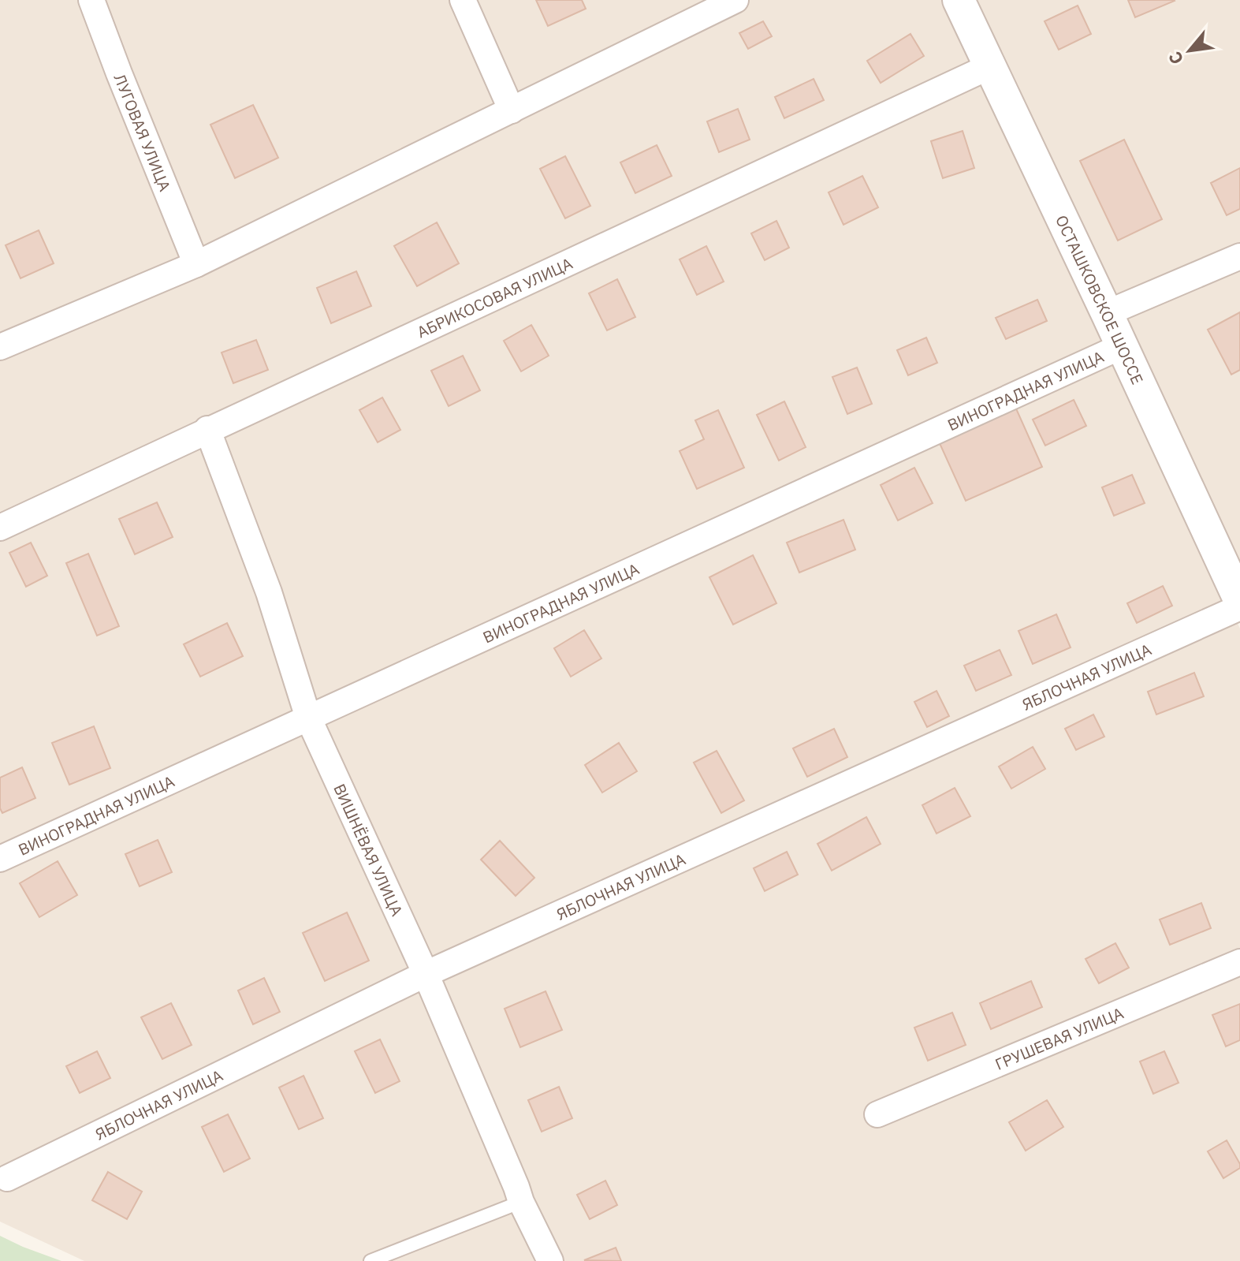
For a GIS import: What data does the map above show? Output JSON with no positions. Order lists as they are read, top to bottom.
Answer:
{
  "streets": {
    "street": [
      "ЛУГОВАЯ УЛИЦА",
      "АБРИКОСОВАЯ УЛИЦА",
      "ОСТАШКОВСКОЕ ШОССЕ",
      "ВИНОГРАДНАЯ УЛИЦА",
      "ЯБЛОЧНАЯ УЛИЦА",
      "ВИШНЁВАЯ УЛИЦА",
      "ГРУШЕВАЯ УЛИЦА"
    ]
  },
  "crossings": [
    ["АБРИКОСОВАЯ УЛИЦА", "ОСТАШКОВСКОЕ ШОССЕ"],
    ["АБРИКОСОВАЯ УЛИЦА", "ВИШНЁВАЯ УЛИЦА"],
    ["ОСТАШКОВСКОЕ ШОССЕ", "ВИНОГРАДНАЯ УЛИЦА"],
    ["ВИНОГРАДНАЯ УЛИЦА", "ВИШНЁВАЯ УЛИЦА"],
    ["ЯБЛОЧНАЯ УЛИЦА", "ВИШНЁВАЯ УЛИЦА"]
  ],
  "north": "bottom left"
}
